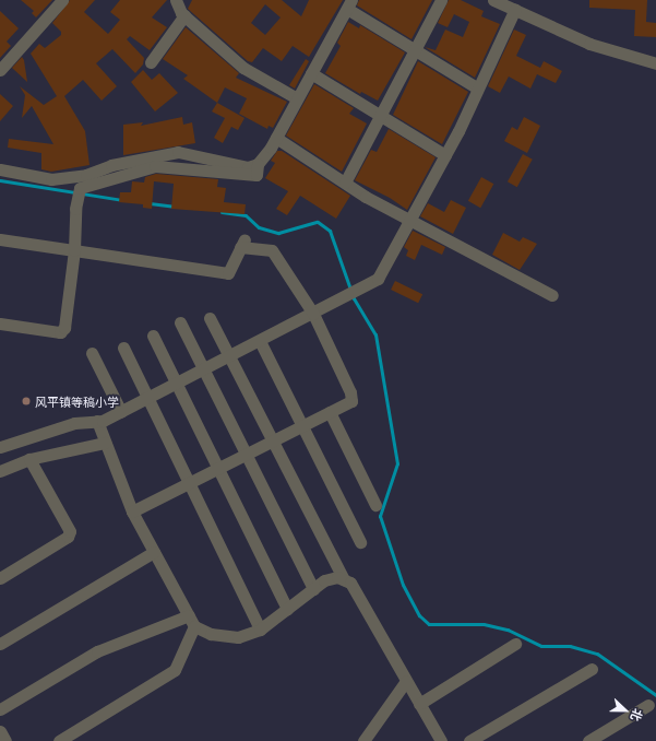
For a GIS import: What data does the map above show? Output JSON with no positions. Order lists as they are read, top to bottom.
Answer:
{
  "places": ["风平镇等稿小学"],
  "north": "right"
}
